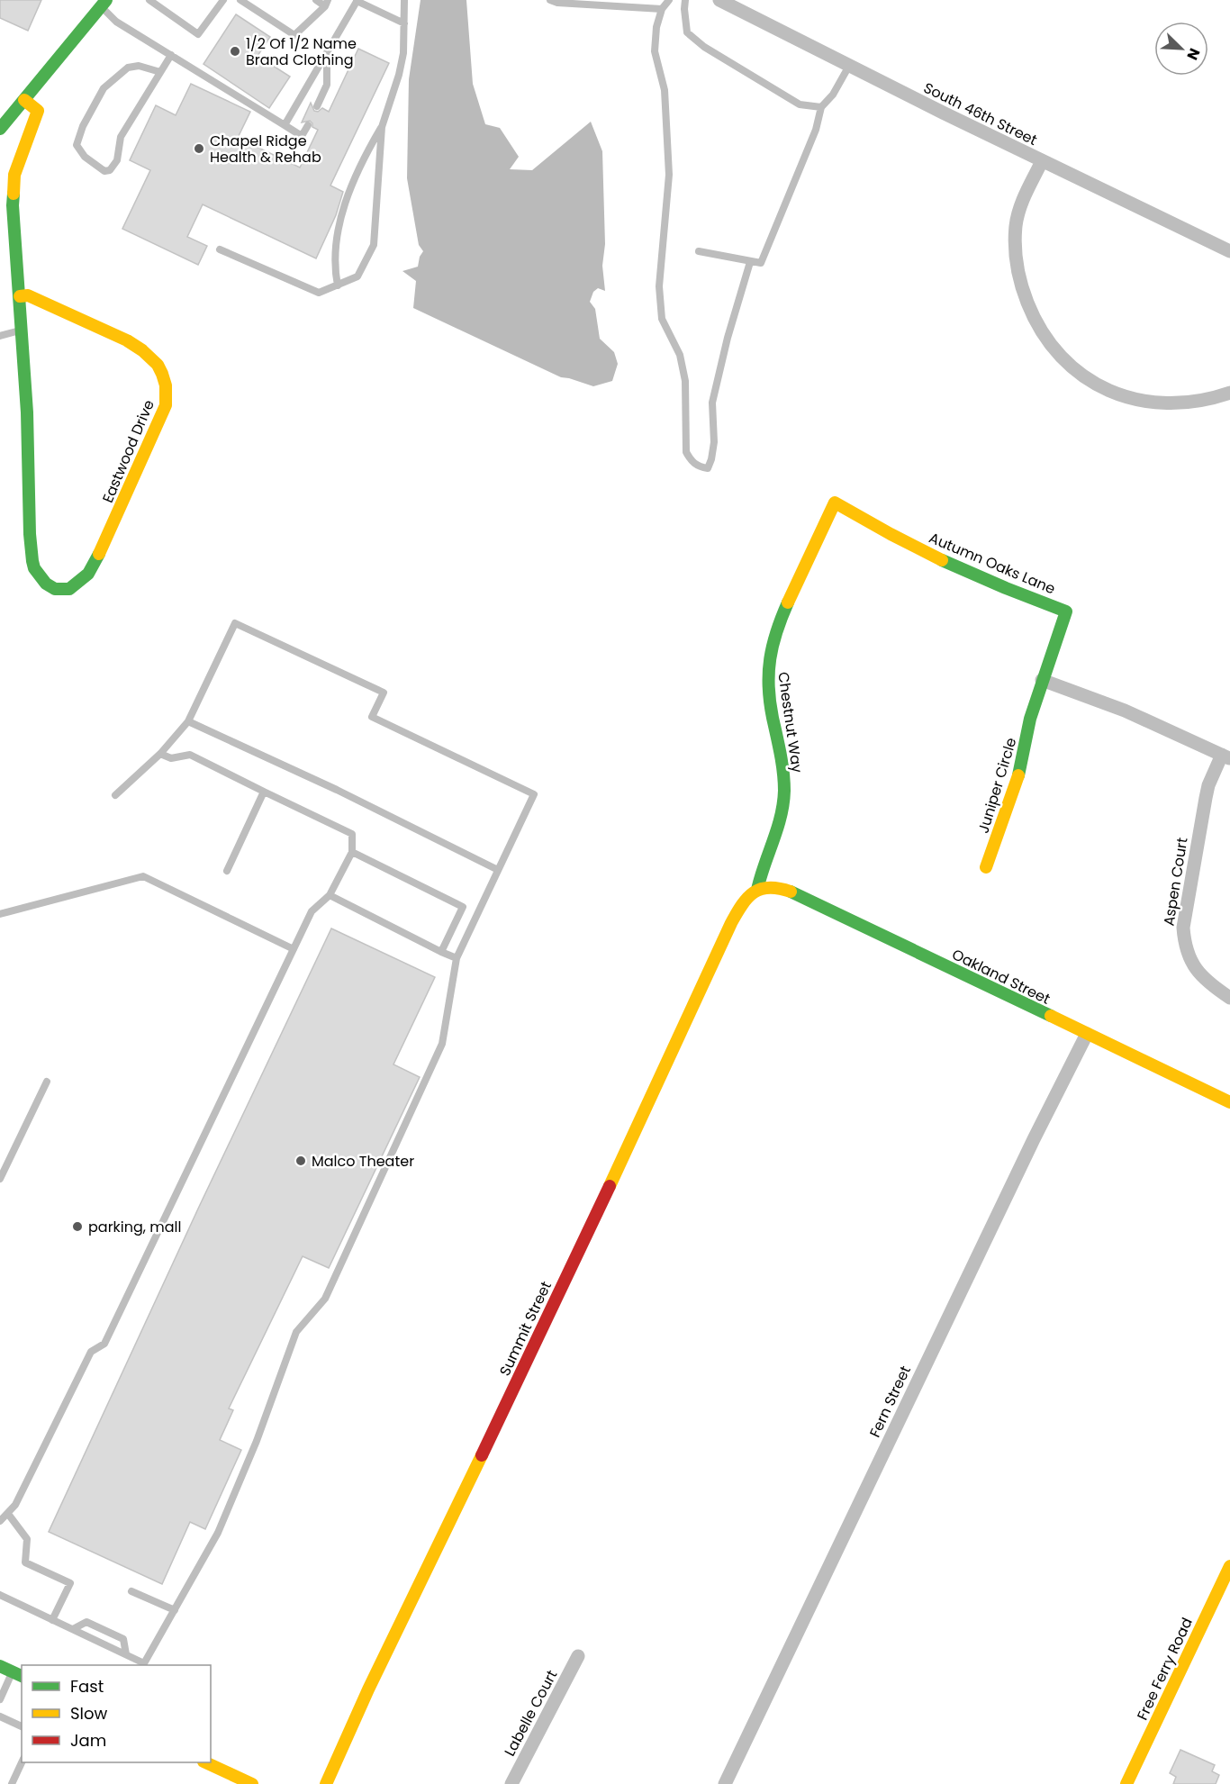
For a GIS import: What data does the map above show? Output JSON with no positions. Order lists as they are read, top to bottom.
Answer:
{
  "streets": {
    "street": [
      "South 46th Street",
      "Eastwood Drive",
      "Autumn Oaks Lane",
      "Chestnut Way",
      "Juniper Circle",
      "Aspen Court",
      "Oakland Street",
      "Summit Street",
      "Fern Street",
      "Free Ferry Road",
      "Labelle Court"
    ]
  },
  "crossings": [
    ["Autumn Oaks Lane", "Chestnut Way"],
    ["Autumn Oaks Lane", "Juniper Circle"],
    ["Chestnut Way", "Oakland Street"],
    ["Chestnut Way", "Summit Street"],
    ["Oakland Street", "Summit Street"],
    ["Oakland Street", "Fern Street"]
  ],
  "places": [
    "1/2 Of 1/2 Name Brand Clothing",
    "Chapel Ridge Health & Rehab",
    "Malco Theater",
    "parking, mall"
  ],
  "legend": ["Fast", "Slow", "Jam"],
  "north": "bottom right"
}
